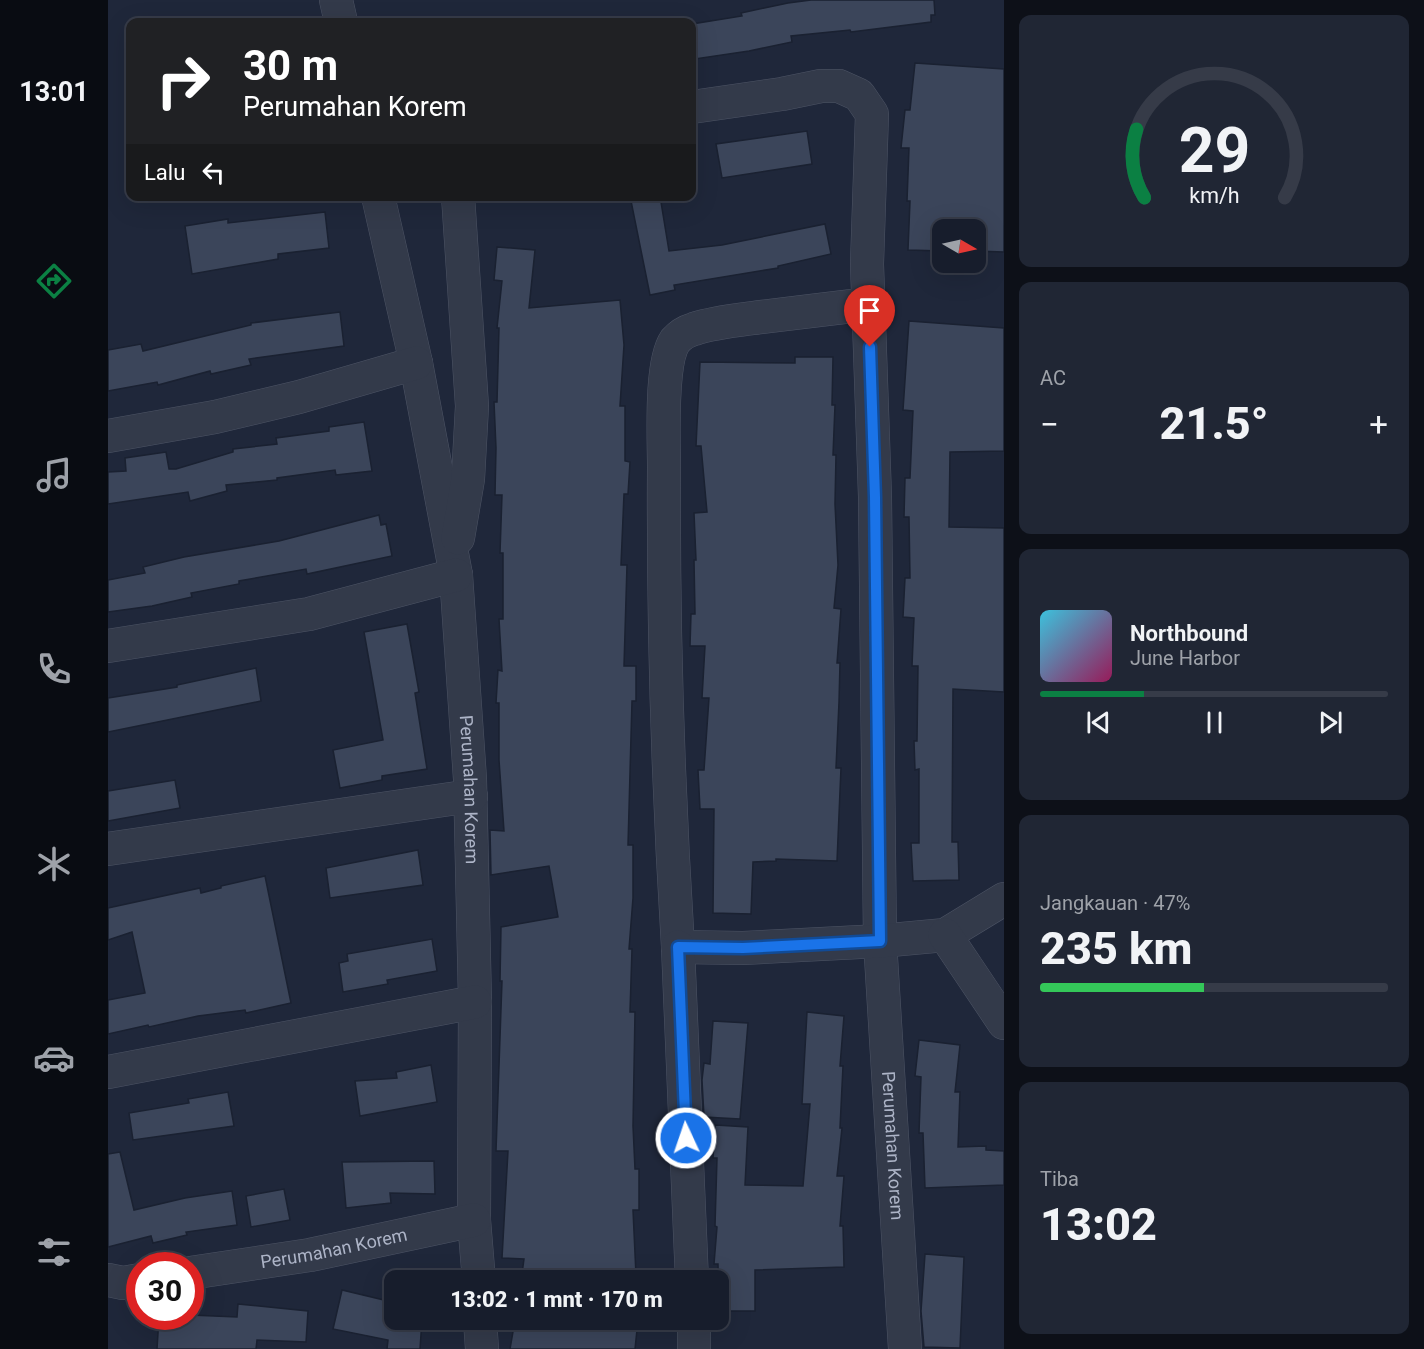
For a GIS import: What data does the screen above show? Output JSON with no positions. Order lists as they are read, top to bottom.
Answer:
{
  "streets": {
    "street": ["Perumahan Korem"]
  },
  "north": "right",
  "page": {
    "tabs": "13:01",
    "turn": ["30 m", "Perumahan Korem"],
    "then": "Lalu",
    "tile": [
      "AC",
      ["Jangkauan · 47%", "235 km"],
      ["Tiba", "13:02"]
    ],
    "heat": ["−", "21.5°", "+"],
    "song": ["Northbound", "June Harbor"],
    "limit": "30",
    "trip": "13:02 · 1 mnt · 170 m",
    "gauge": ["29", "km/h"]
  }
}
